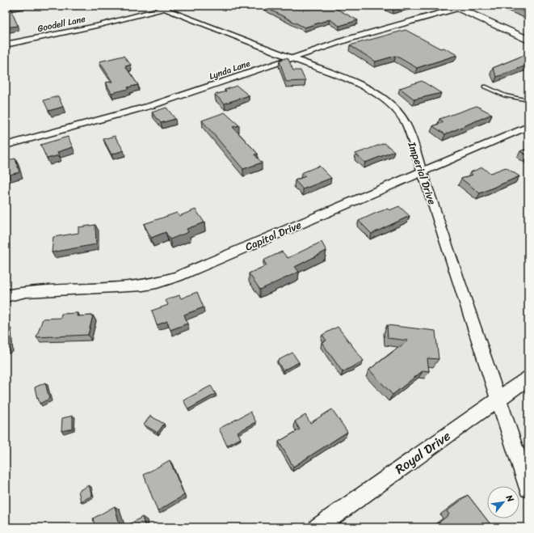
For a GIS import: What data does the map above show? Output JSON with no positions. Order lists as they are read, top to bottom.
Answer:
{
  "streets": {
    "street": [
      "Goodell Lane",
      "Lynda Lane",
      "Imperial Drive",
      "Capitol Drive",
      "Royal Drive"
    ]
  },
  "crossings": [
    ["Goodell Lane", "Imperial Drive"],
    ["Lynda Lane", "Imperial Drive"],
    ["Imperial Drive", "Capitol Drive"],
    ["Imperial Drive", "Royal Drive"]
  ],
  "north": "top right"
}
